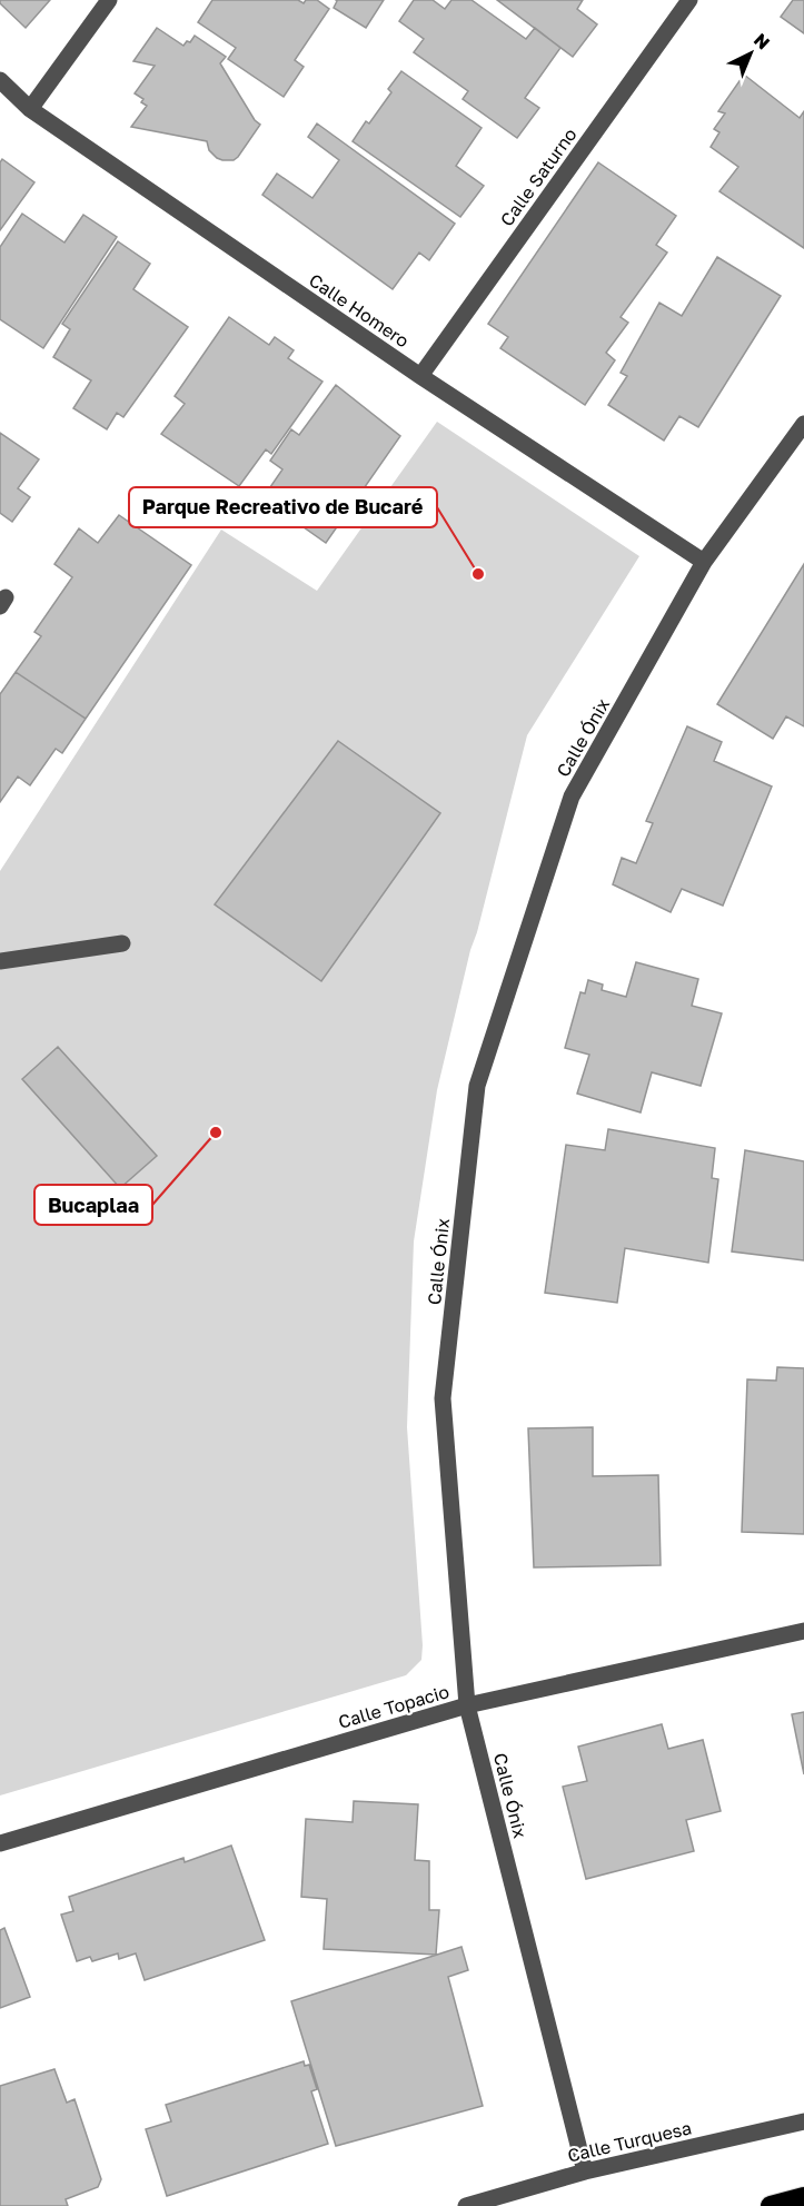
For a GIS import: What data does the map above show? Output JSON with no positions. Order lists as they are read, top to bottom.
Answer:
{
  "streets": {
    "street": [
      "Calle Saturno",
      "Calle Homero",
      "Calle Ónix",
      "Calle Topacio",
      "Calle Turquesa"
    ]
  },
  "crossings": [
    ["Calle Saturno", "Calle Homero"],
    ["Calle Homero", "Calle Ónix"],
    ["Calle Ónix", "Calle Topacio"],
    ["Calle Ónix", "Calle Turquesa"]
  ],
  "places": ["Parque Recreativo de Bucaré", "Bucaplaa"],
  "north": "top right"
}
